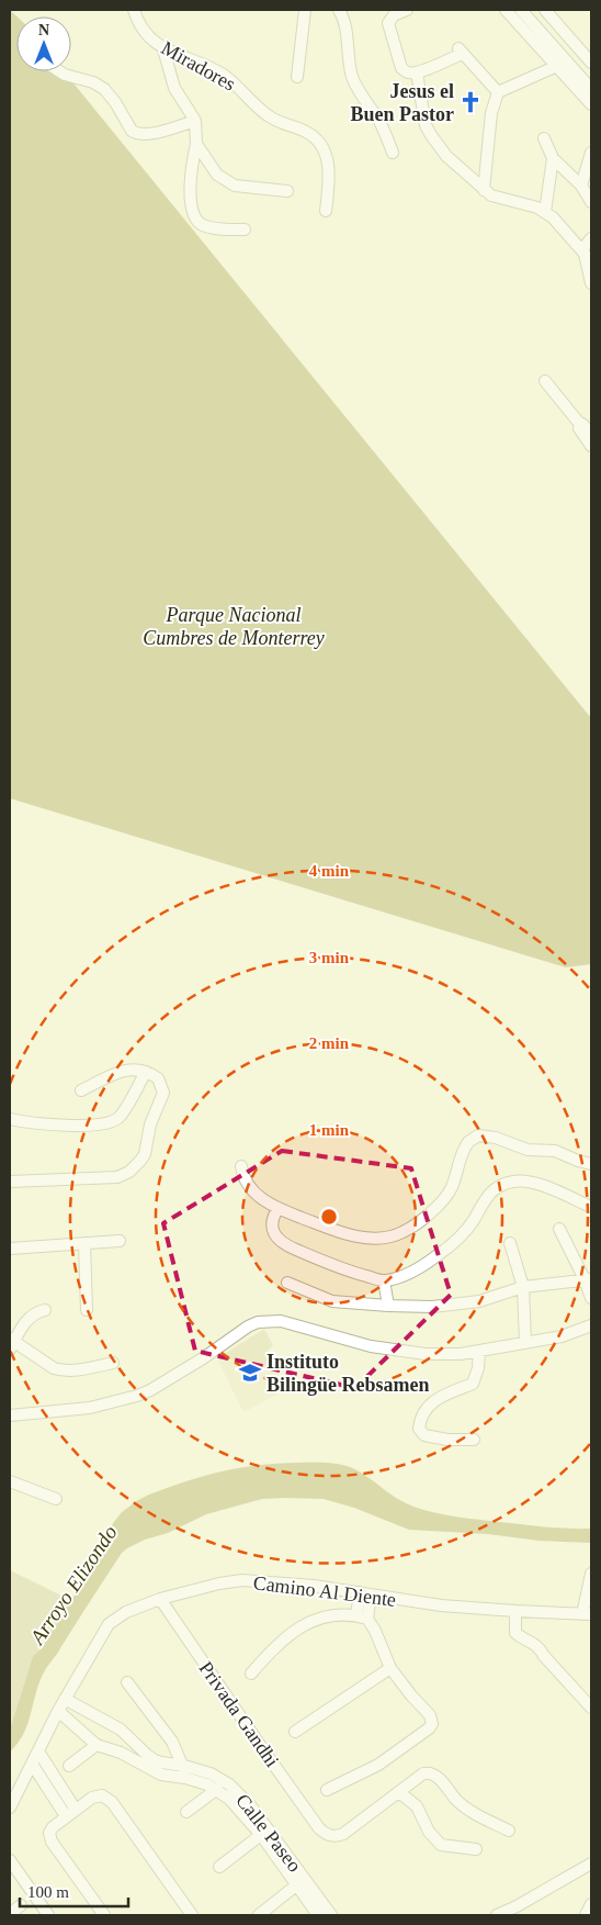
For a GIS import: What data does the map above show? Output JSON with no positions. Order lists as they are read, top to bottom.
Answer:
{
  "streets": {
    "street": [
      "Miradores",
      "Camino Al Diente",
      "Privada Gandhi",
      "Calle Paseo"
    ]
  },
  "crossings": [
    ["Camino Al Diente", "Privada Gandhi"],
    ["Camino Al Diente", "Calle Paseo"]
  ],
  "water": ["Arroyo Elizondo"],
  "parks": ["Parque Nacional Cumbres de Monterrey"],
  "places": {
    "church": ["Jesus el Buen Pastor"],
    "school or university": ["Instituto Bilingüe Rebsamen"]
  },
  "scale_bar": "100 m",
  "north": "top",
  "rings": [
    "4 min",
    "3 min",
    "2 min",
    "1 min"
  ]
}
